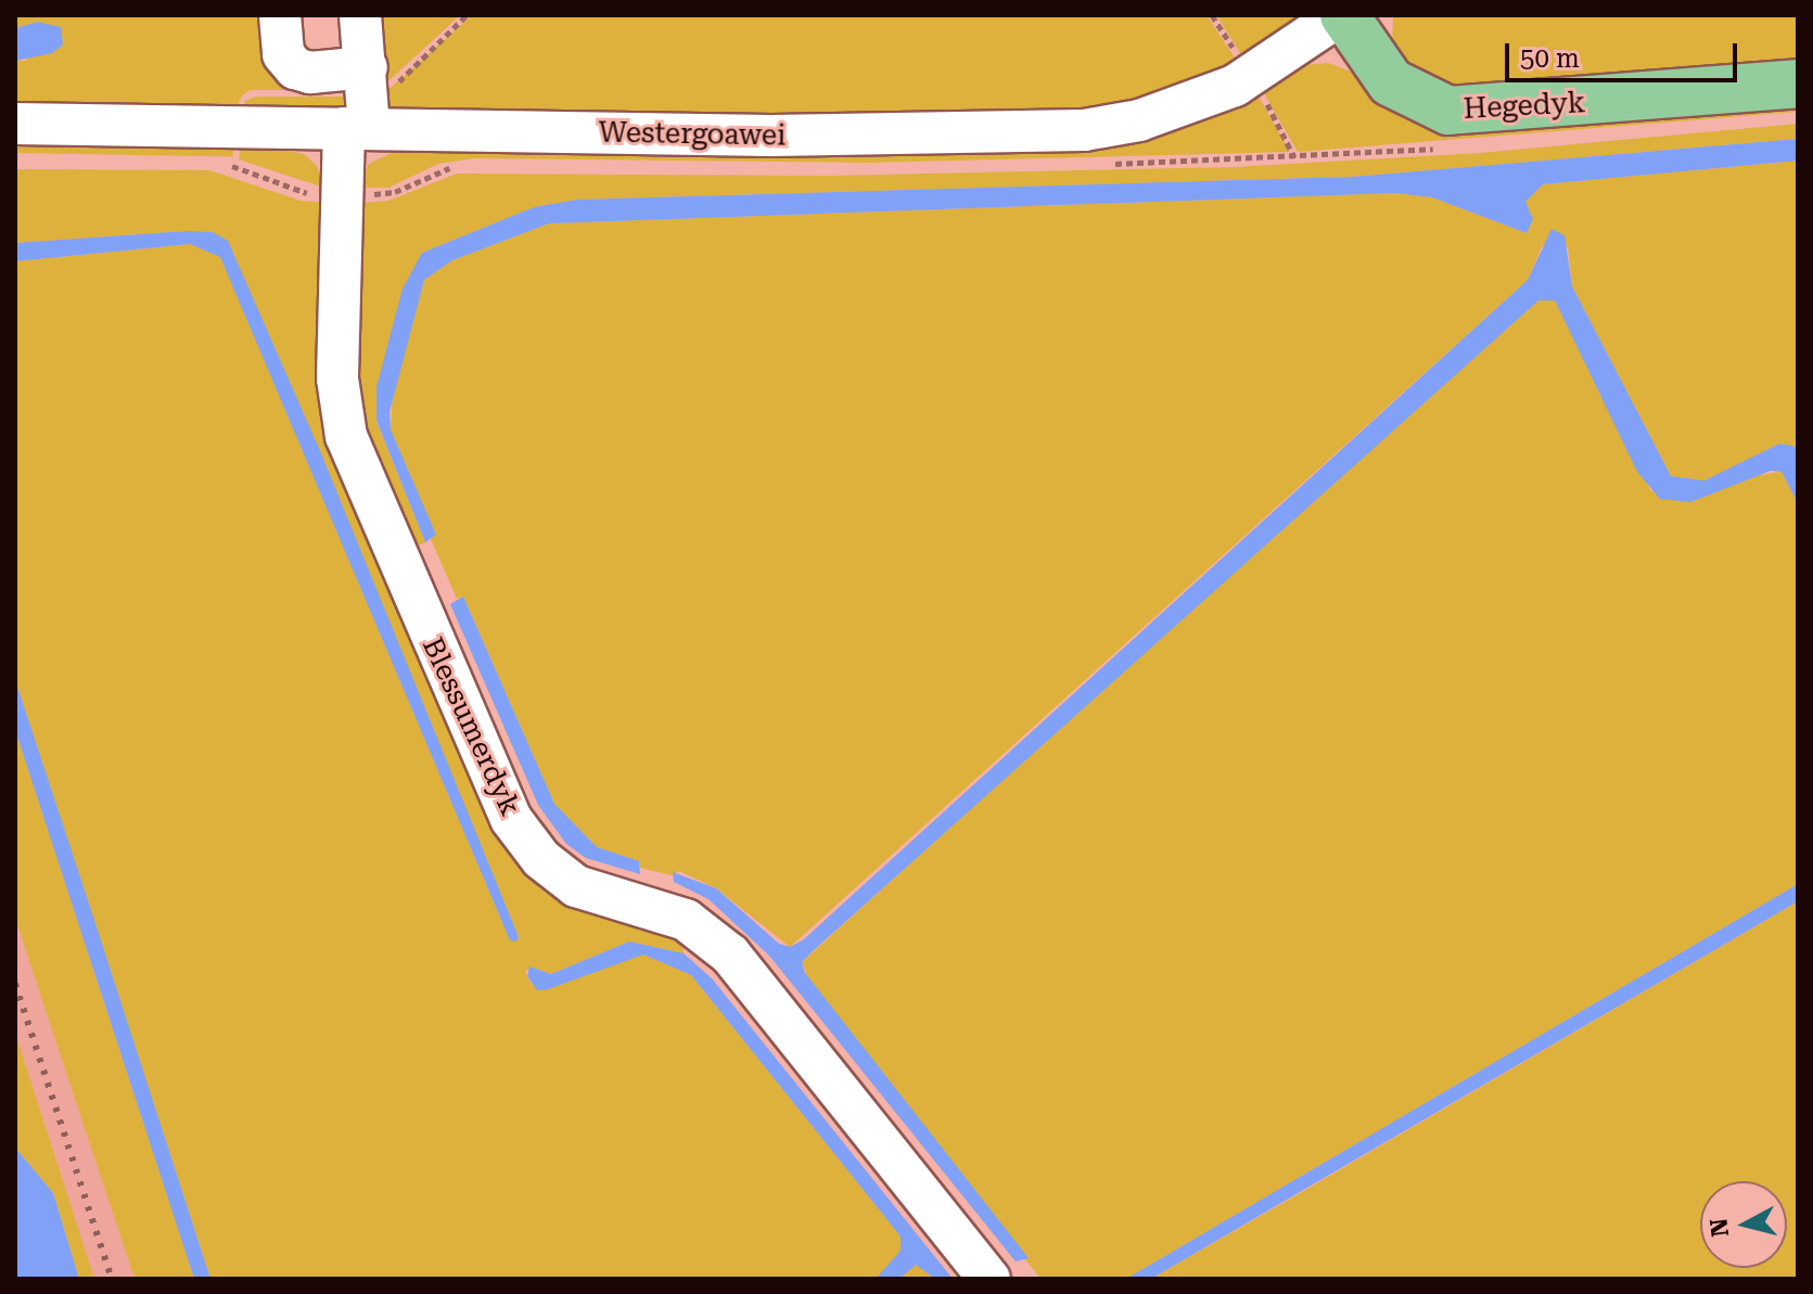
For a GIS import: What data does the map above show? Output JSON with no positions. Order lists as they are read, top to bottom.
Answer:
{
  "streets": {
    "main road": ["Hegedyk"],
    "street": ["Westergoawei", "Blessumerdyk"]
  },
  "crossings": [
    ["Hegedyk", "Westergoawei"],
    ["Westergoawei", "Blessumerdyk"]
  ],
  "scale_bar": "50 m",
  "north": "left"
}
